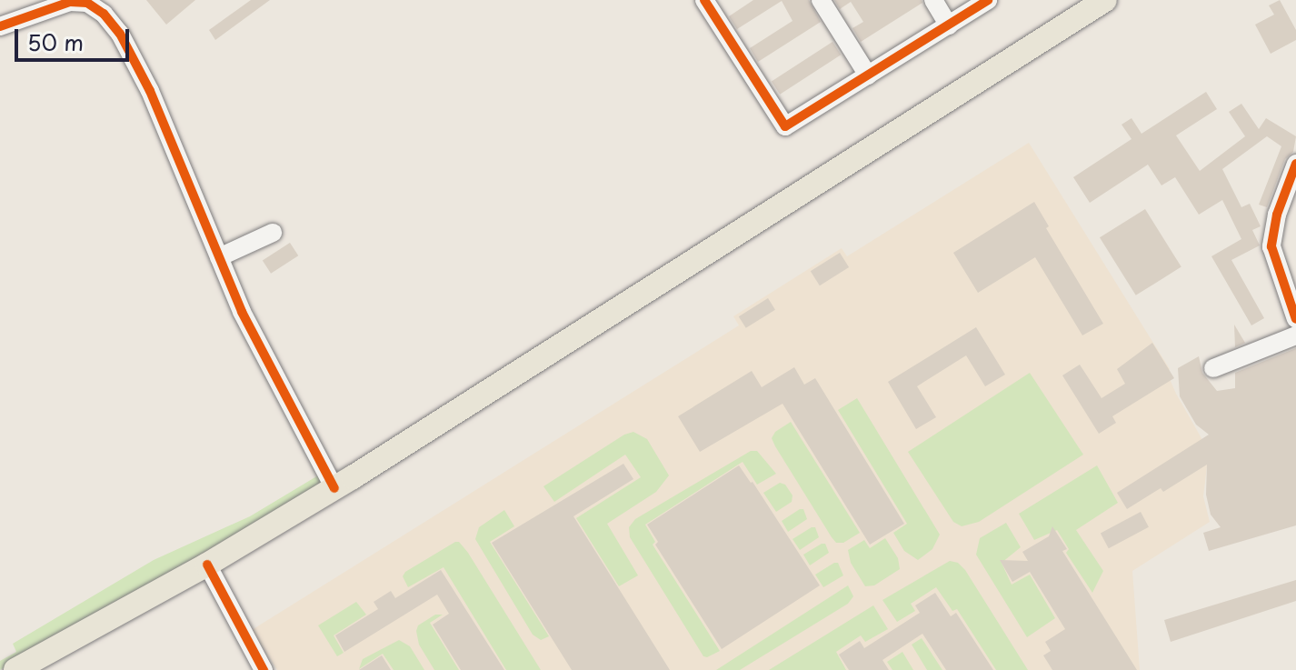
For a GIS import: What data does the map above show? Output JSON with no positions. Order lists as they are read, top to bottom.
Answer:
{
  "scale_bar": "50 m"
}
